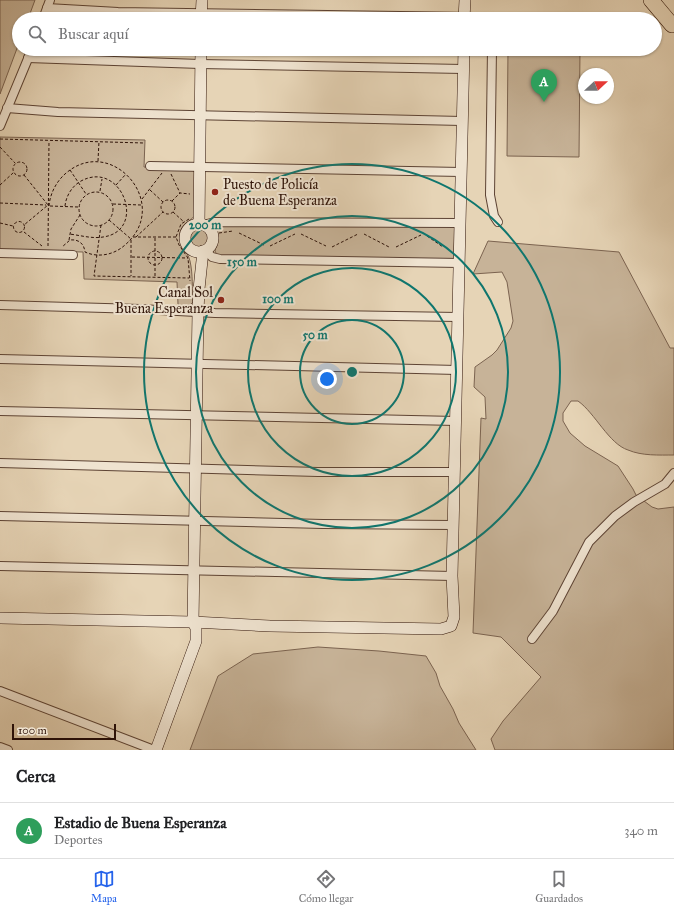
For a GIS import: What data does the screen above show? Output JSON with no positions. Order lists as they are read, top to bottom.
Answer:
{
  "places": ["Puesto de Policía de Buena Esperanza", "Canal Sol Buena Esperanza"],
  "scale_bar": "100 m",
  "north": "right",
  "page": {
    "search": "Buscar aquí",
    "pins": "A",
    "scale": "100 m",
    "heading": "Cerca",
    "list": [
      {
        "mark": "A",
        "name": "Estadio de Buena Esperanza",
        "note": "Deportes",
        "value": "340 m"
      }
    ],
    "nav": ["Mapa", "Cómo llegar", "Guardados"]
  },
  "rings": [
    "200 m",
    "150 m",
    "100 m",
    "50 m"
  ]
}
